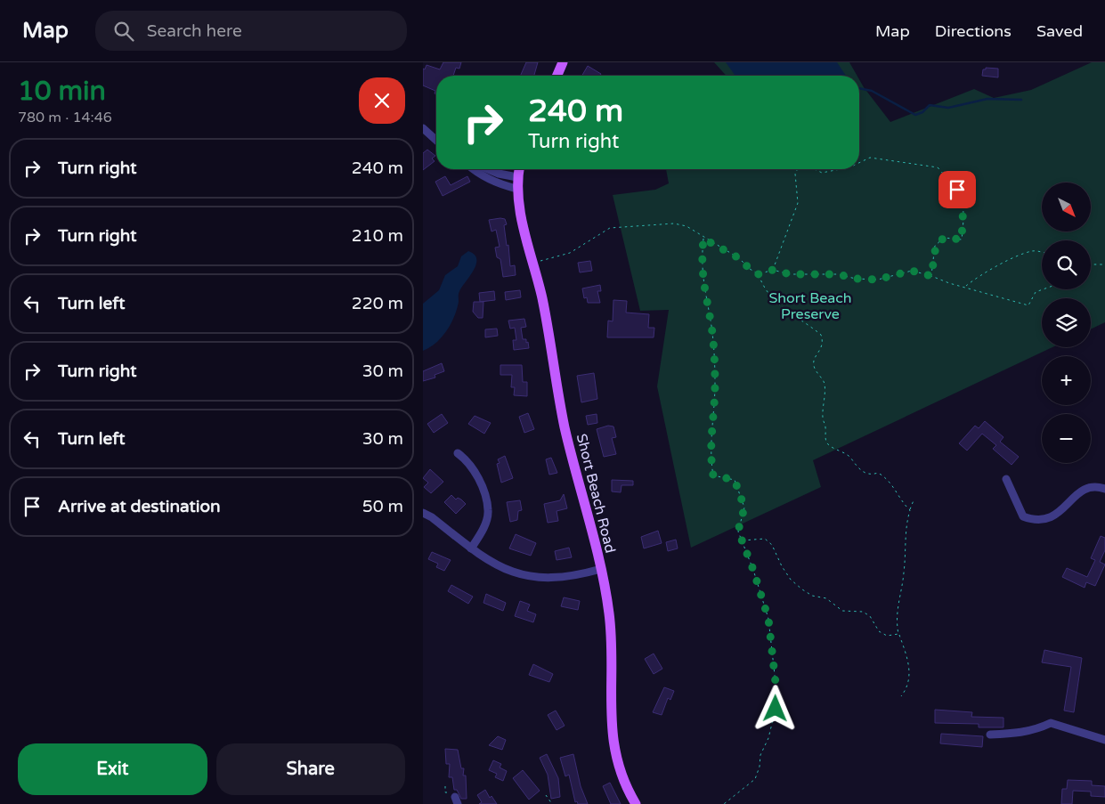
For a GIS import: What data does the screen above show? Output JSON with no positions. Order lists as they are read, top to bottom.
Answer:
{
  "streets": {
    "main road": ["Short Beach Road"]
  },
  "parks": ["Short Beach Preserve"],
  "north": "bottom right",
  "page": {
    "header": "Map",
    "search": "Search here",
    "nav": ["Map", "Directions", "Saved"],
    "heading": ["10 min", "780 m · 14:46"],
    "turn": ["240 m", "Turn right"],
    "list": [
      {
        "name": "Turn right",
        "value": "240 m"
      },
      {
        "name": "Turn right",
        "value": "210 m"
      },
      {
        "name": "Turn left",
        "value": "220 m"
      },
      {
        "name": "Turn right",
        "value": "30 m"
      },
      {
        "name": "Turn left",
        "value": "30 m"
      },
      {
        "name": "Arrive at destination",
        "value": "50 m"
      }
    ],
    "map_buttons": ["+", "−"],
    "buttons": ["Exit", "Share"]
  }
}
